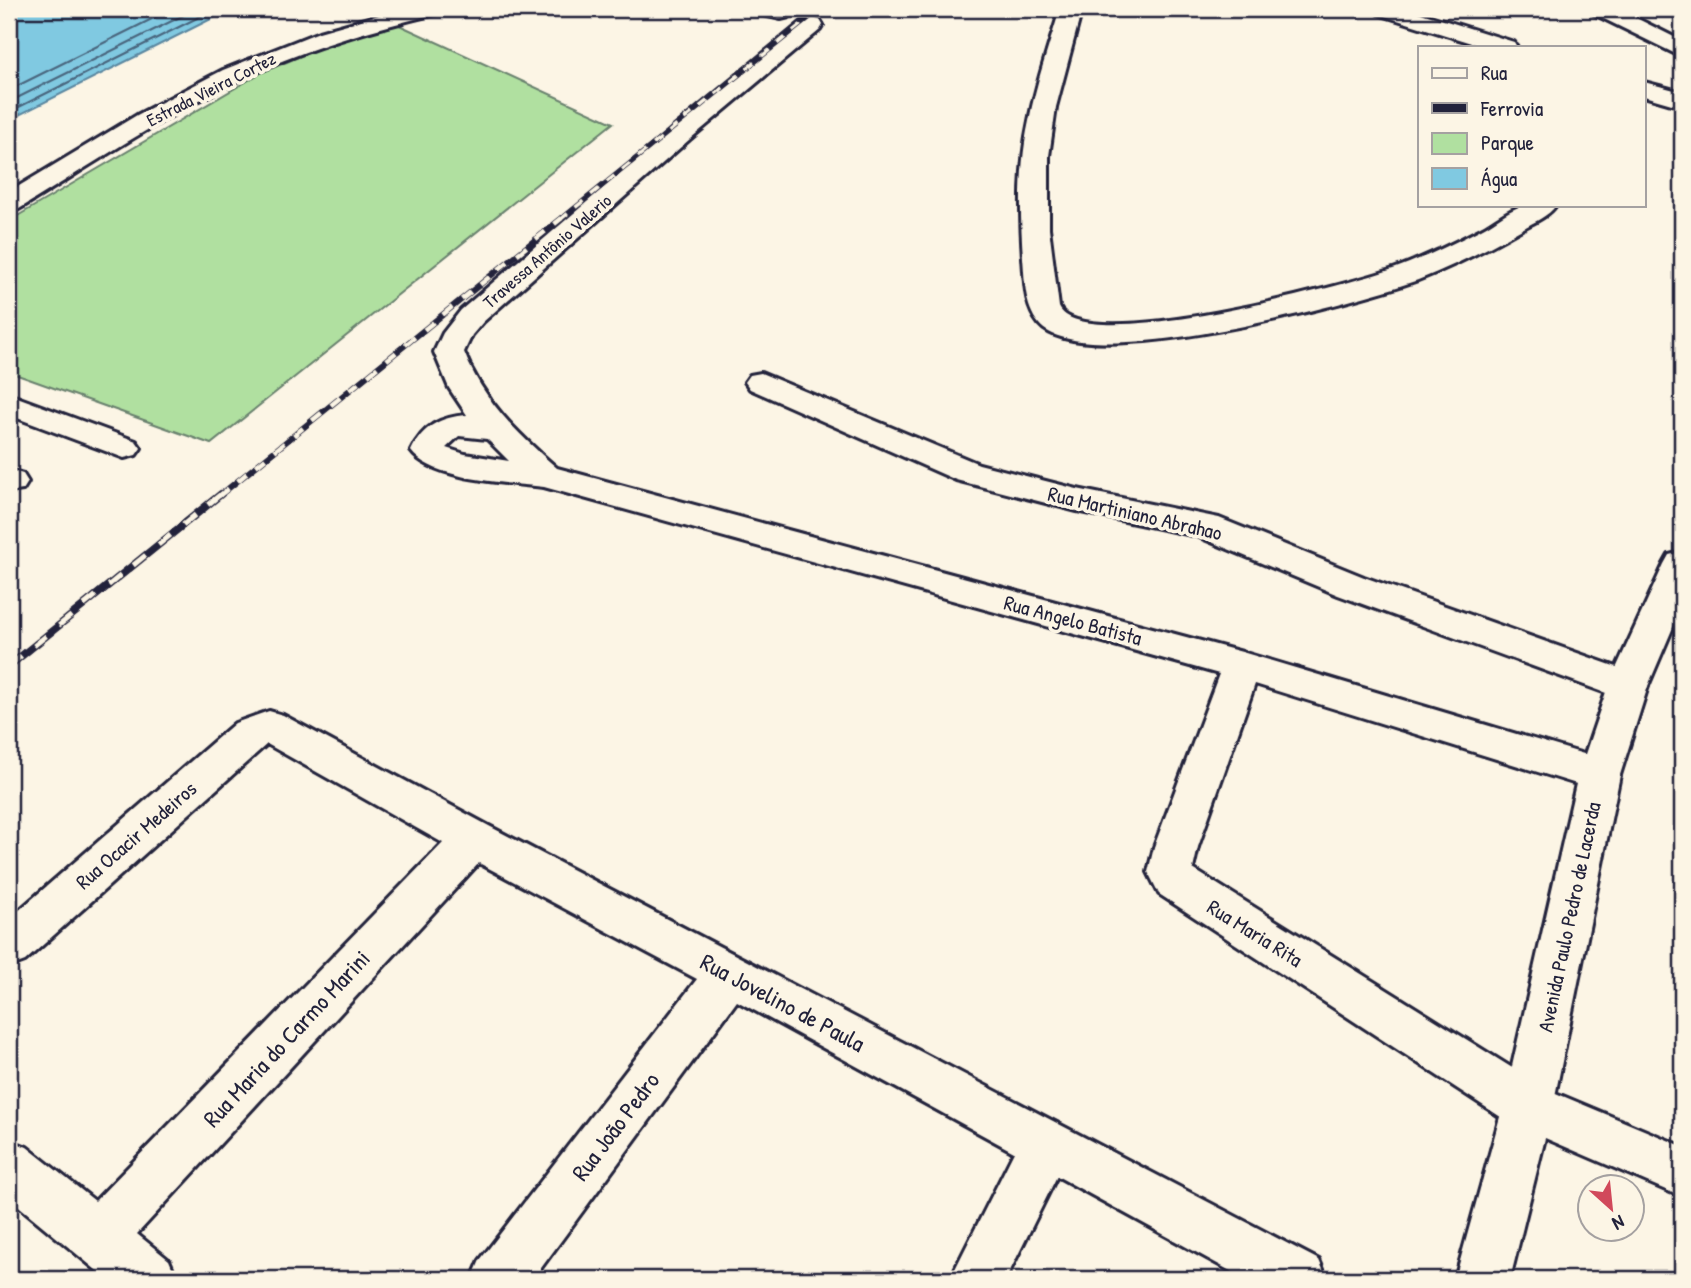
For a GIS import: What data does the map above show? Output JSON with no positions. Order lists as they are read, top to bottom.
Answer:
{
  "streets": {
    "street": [
      "Estrada Vieira Cortez",
      "Travessa Antônio Valerio",
      "Rua Martiniano Abrahao",
      "Rua Angelo Batista",
      "Rua Ocacir Medeiros",
      "Avenida Paulo Pedro de Lacerda",
      "Rua Maria Rita",
      "Rua Jovelino de Paula",
      "Rua Maria do Carmo Marini",
      "Rua João Pedro"
    ]
  },
  "crossings": [
    ["Travessa Antônio Valerio", "Rua Angelo Batista"],
    ["Rua Martiniano Abrahao", "Avenida Paulo Pedro de Lacerda"],
    ["Rua Angelo Batista", "Avenida Paulo Pedro de Lacerda"],
    ["Rua Angelo Batista", "Rua Maria Rita"],
    ["Rua Ocacir Medeiros", "Rua Jovelino de Paula"],
    ["Avenida Paulo Pedro de Lacerda", "Rua Maria Rita"],
    ["Rua Jovelino de Paula", "Rua Maria do Carmo Marini"],
    ["Rua Jovelino de Paula", "Rua João Pedro"]
  ],
  "legend": [
    "Rua",
    "Ferrovia",
    "Parque",
    "Água"
  ],
  "north": "bottom right"
}
